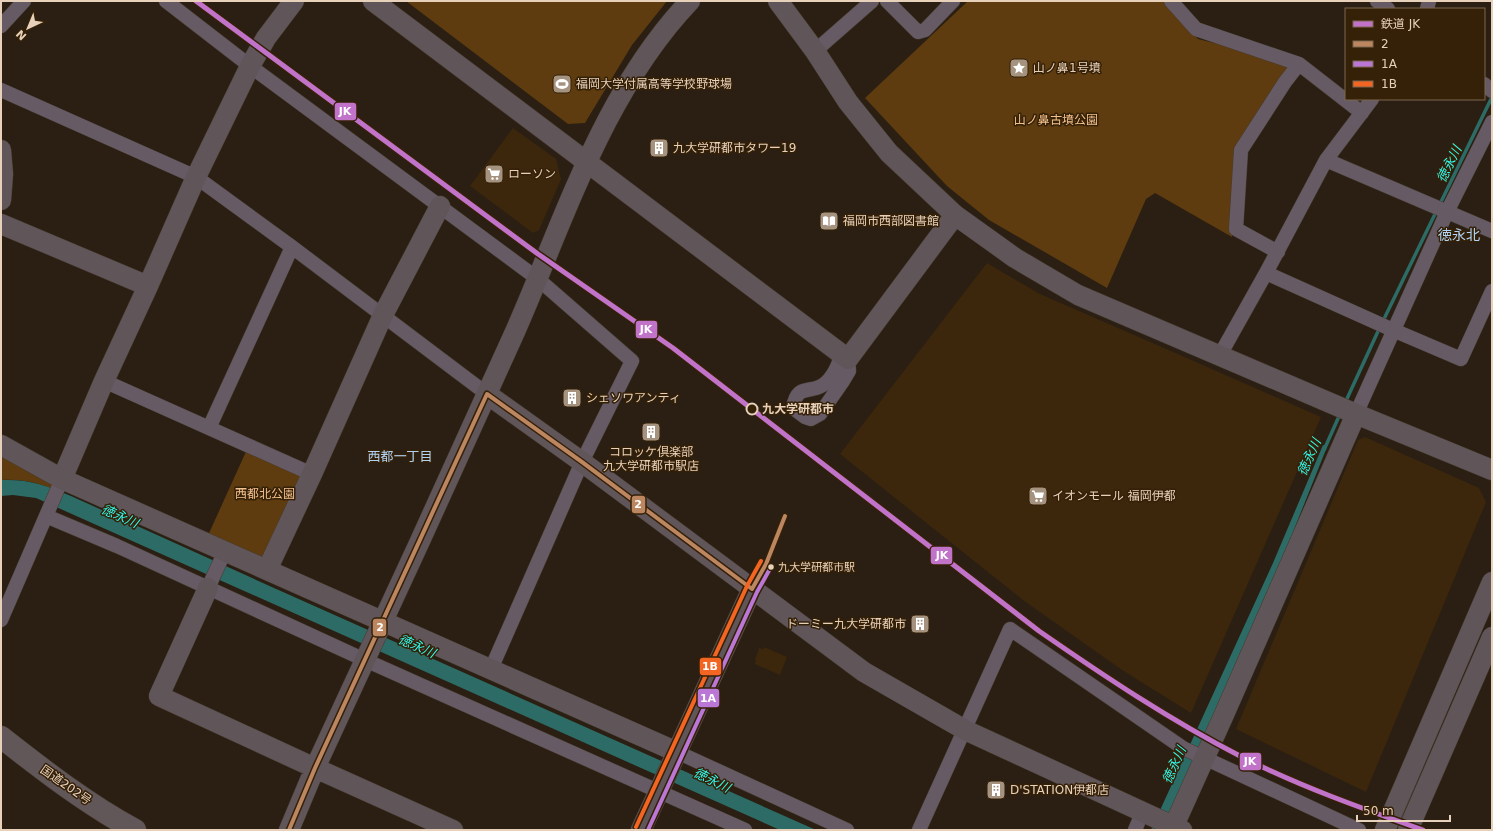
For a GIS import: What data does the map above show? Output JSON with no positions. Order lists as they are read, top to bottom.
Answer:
{
  "streets": {
    "highway": ["国道202号"]
  },
  "districts": ["徳永北", "西都一丁目"],
  "water": ["徳永川"],
  "parks": ["山ノ鼻古墳公園", "西都北公園"],
  "places": {
    "place": ["山ノ鼻1号墳"],
    "sports": ["福岡大学付属高等学校野球場"],
    "building": [
      "九大学研都市タワー19",
      "シェソワアンティ",
      "コロッケ倶楽部 九大学研都市駅店",
      "ドーミー九大学研都市",
      "D'STATION伊都店"
    ],
    "supermarket": ["ローソン", "イオンモール 福岡伊都"],
    "library": ["福岡市西部図書館"],
    "other": ["九大学研都市", "九大学研都市駅"]
  },
  "lines": [
    "rail line JK",
    "transit line 2",
    "transit line 1B",
    "transit line 1A"
  ],
  "legend": [
    "鉄道 JK",
    "2",
    "1A",
    "1B"
  ],
  "scale_bar": "50 m",
  "north": "bottom left"
}
